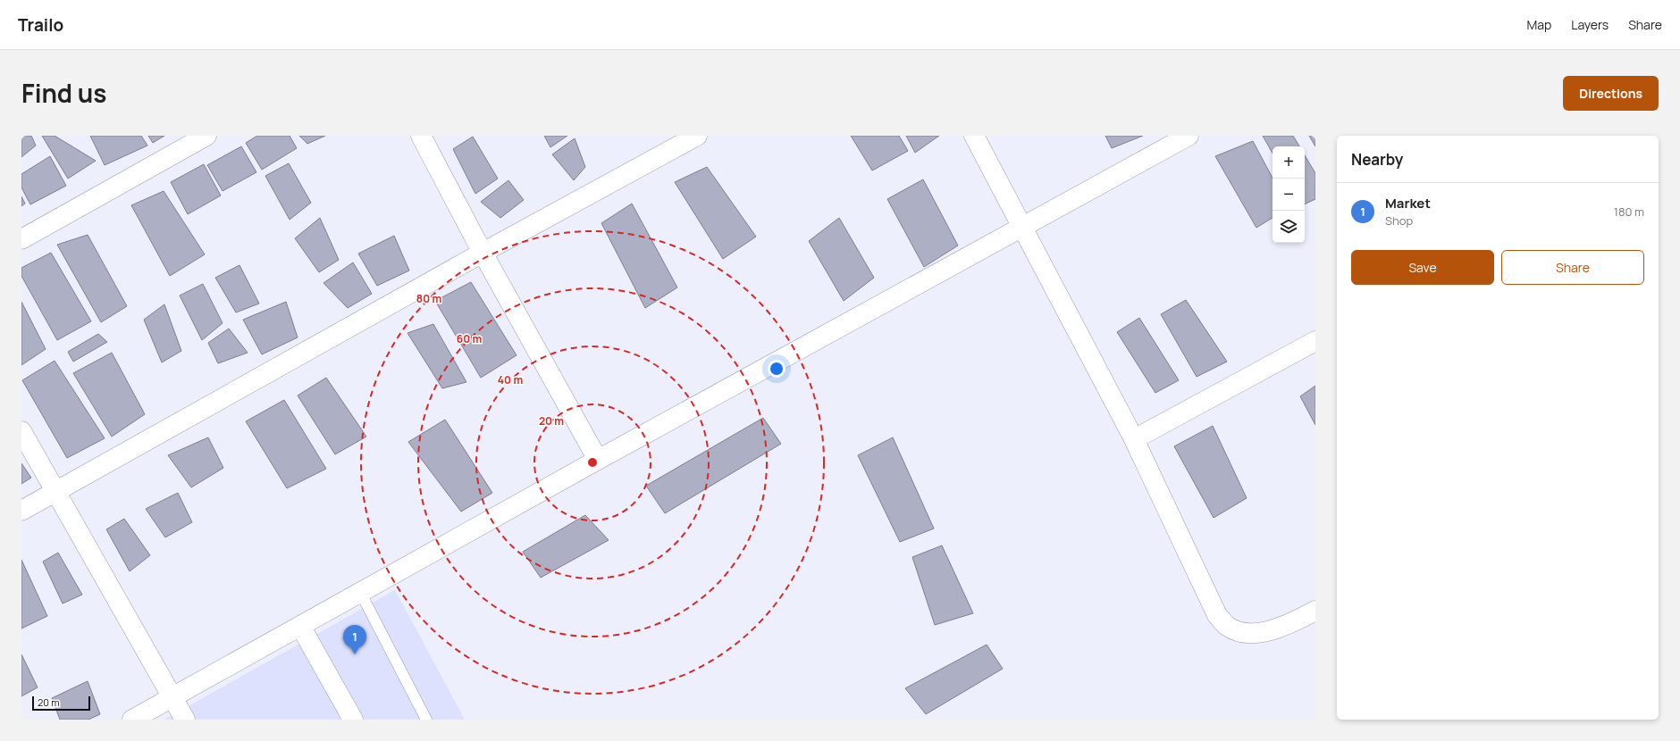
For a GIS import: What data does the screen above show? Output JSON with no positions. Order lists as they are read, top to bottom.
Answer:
{
  "scale_bar": "20 m",
  "page": {
    "header": "Trailo",
    "nav": ["Map", "Layers", "Share"],
    "title": "Find us",
    "buttons": [
      "Directions",
      ["Save", "Share"]
    ],
    "heading": "Nearby",
    "map_buttons": ["+", "−"],
    "list": [
      {
        "mark": "1",
        "name": "Market",
        "note": "Shop",
        "value": "180 m"
      }
    ],
    "pins": "1",
    "scale": "20 m"
  },
  "rings": [
    "80 m",
    "60 m",
    "40 m",
    "20 m"
  ]
}
